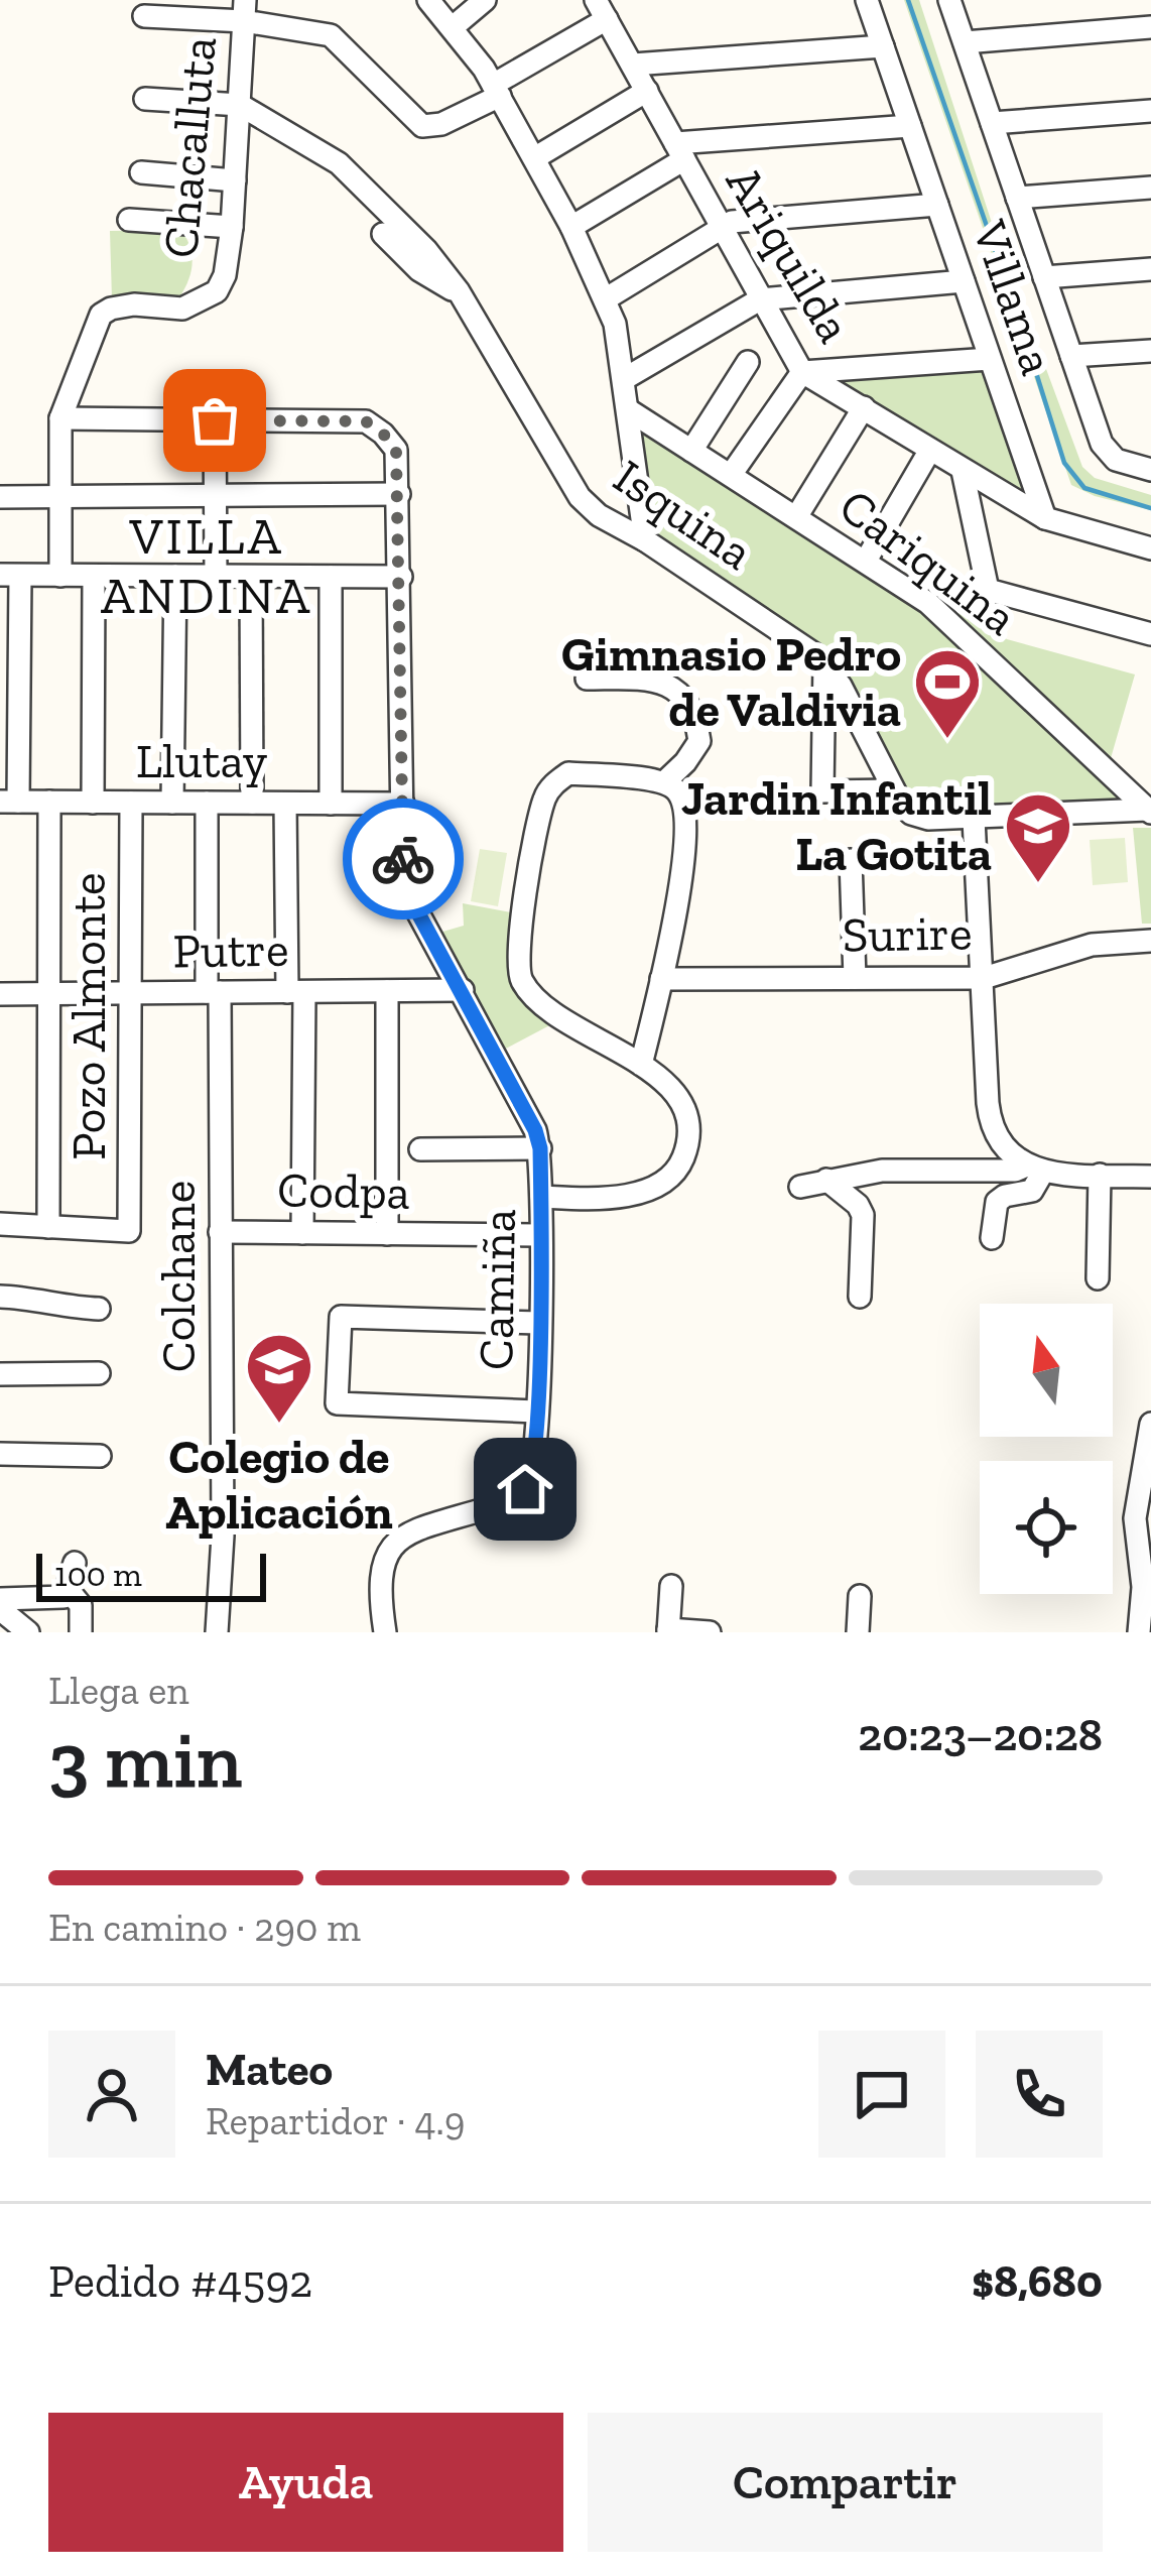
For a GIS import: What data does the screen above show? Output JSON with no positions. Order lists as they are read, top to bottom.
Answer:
{
  "streets": {
    "street": [
      "Chacalluta",
      "Ariquilda",
      "Villama",
      "Isquina",
      "Cariquina",
      "Llutay",
      "Surire",
      "Putre",
      "Pozo Almonte",
      "Codpa",
      "Colchane",
      "Camiña"
    ]
  },
  "crossings": [
    ["Chacalluta", "Isquina"],
    ["Ariquilda", "Villama"],
    ["Llutay", "Pozo Almonte"],
    ["Llutay", "Colchane"],
    ["Llutay", "Camiña"],
    ["Putre", "Pozo Almonte"],
    ["Putre", "Colchane"],
    ["Putre", "Camiña"],
    ["Codpa", "Colchane"],
    ["Codpa", "Camiña"]
  ],
  "districts": ["VILLA ANDINA"],
  "places": {
    "sports": ["Gimnasio Pedro de Valdivia"],
    "school or university": ["Jardin Infantil La Gotita", "Colegio de Aplicación"]
  },
  "scale_bar": "100 m",
  "north": "top",
  "page": {
    "scale": "100 m",
    "heading": ["3 min", "Llega en", "20:23–20:28"],
    "panel": [
      "Mateo",
      "Repartidor · 4.9",
      "Pedido #4592",
      "$8,680"
    ],
    "bar": "En camino · 290 m",
    "buttons": ["Ayuda", "Compartir"]
  }
}
